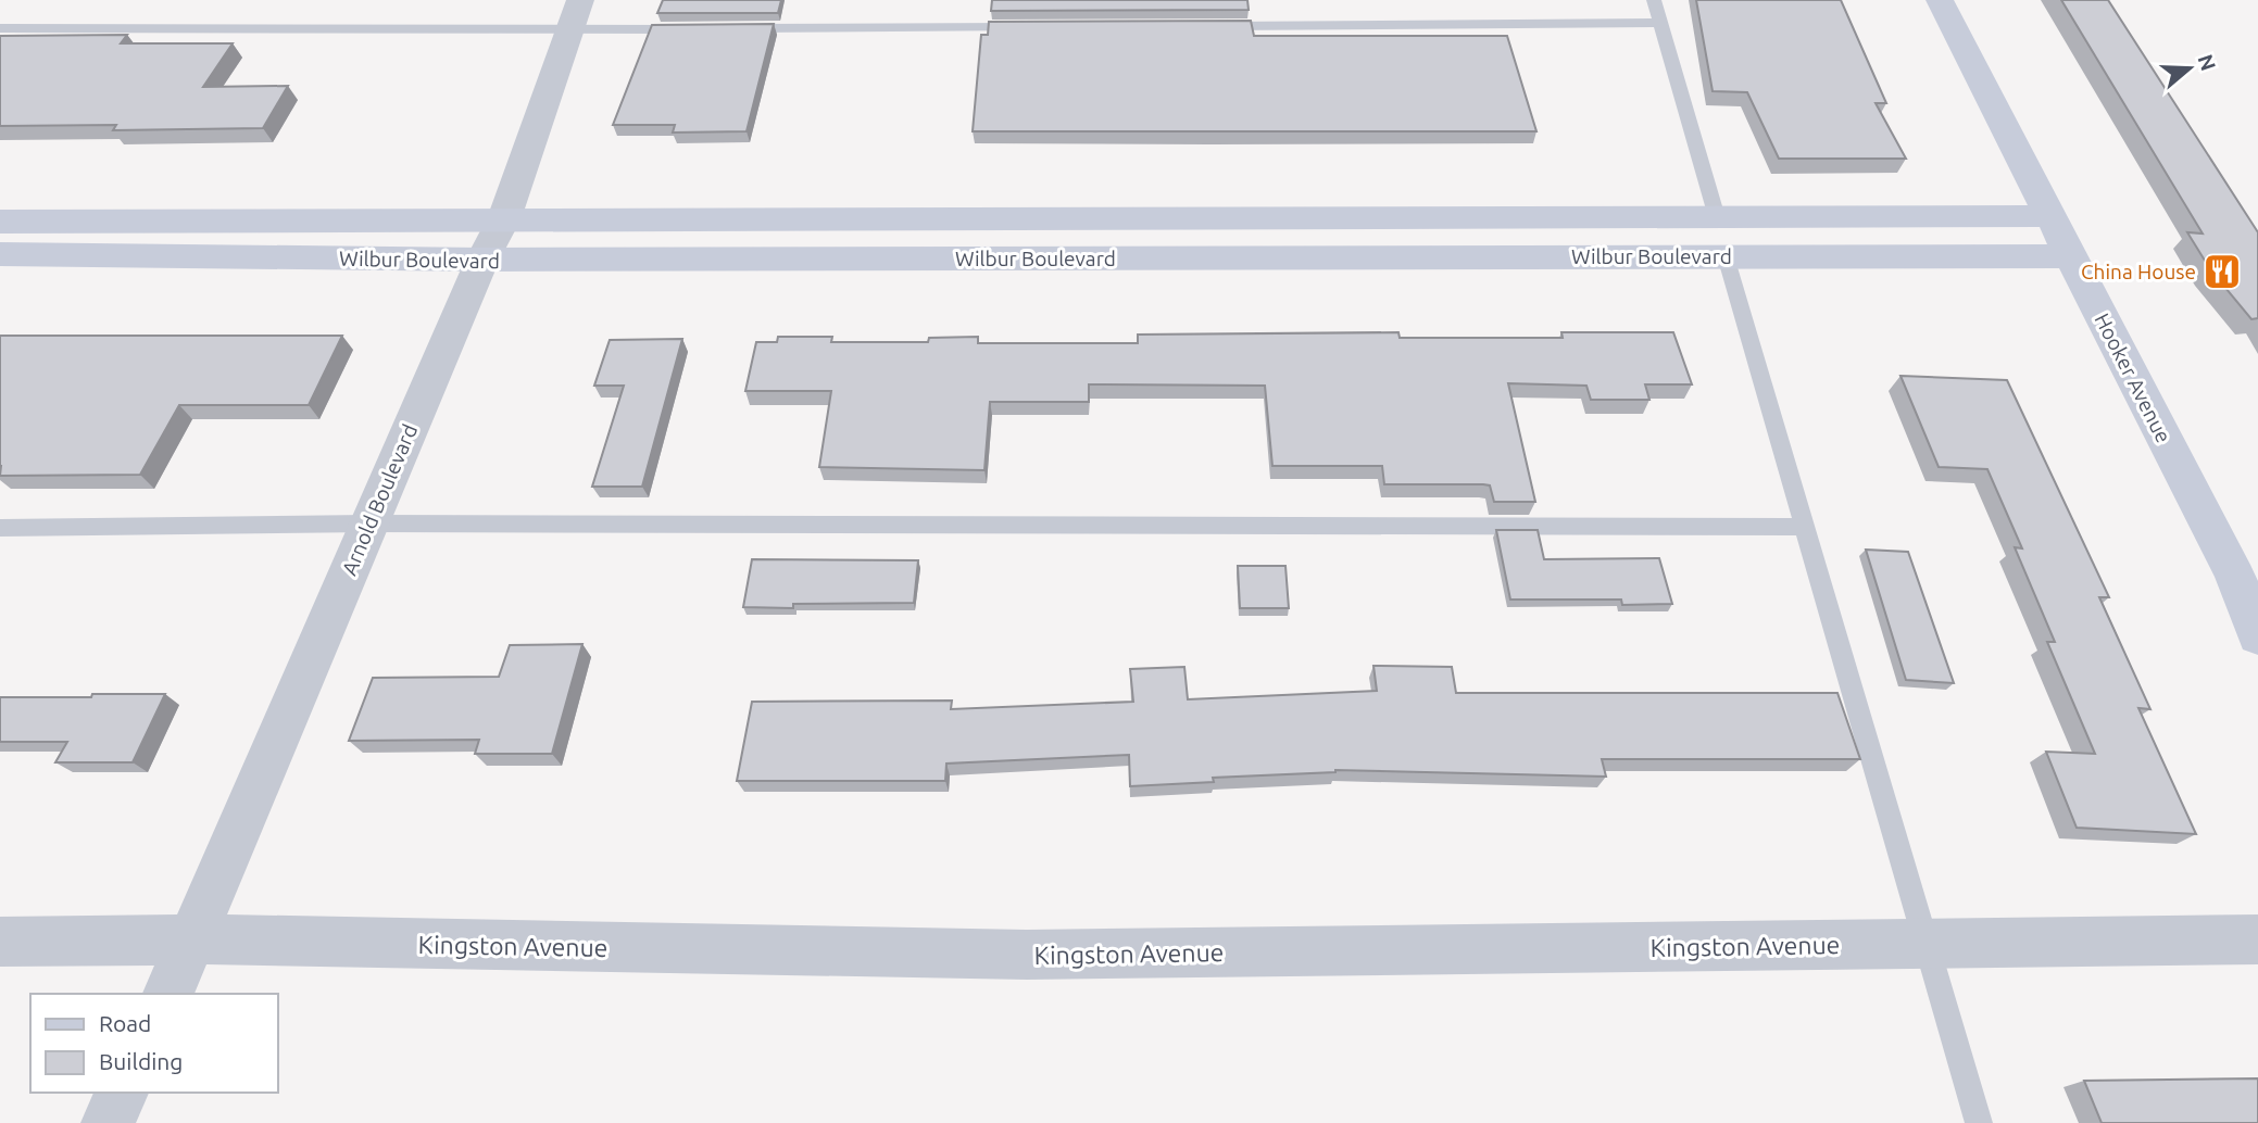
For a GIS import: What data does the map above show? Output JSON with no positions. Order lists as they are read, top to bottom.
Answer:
{
  "streets": {
    "street": [
      "Wilbur Boulevard",
      "Hooker Avenue",
      "Arnold Boulevard",
      "Kingston Avenue"
    ]
  },
  "crossings": [
    ["Wilbur Boulevard", "Hooker Avenue"],
    ["Wilbur Boulevard", "Arnold Boulevard"],
    ["Arnold Boulevard", "Kingston Avenue"]
  ],
  "places": {
    "restaurant": ["China House"]
  },
  "legend": ["Road", "Building"],
  "north": "right"
}
